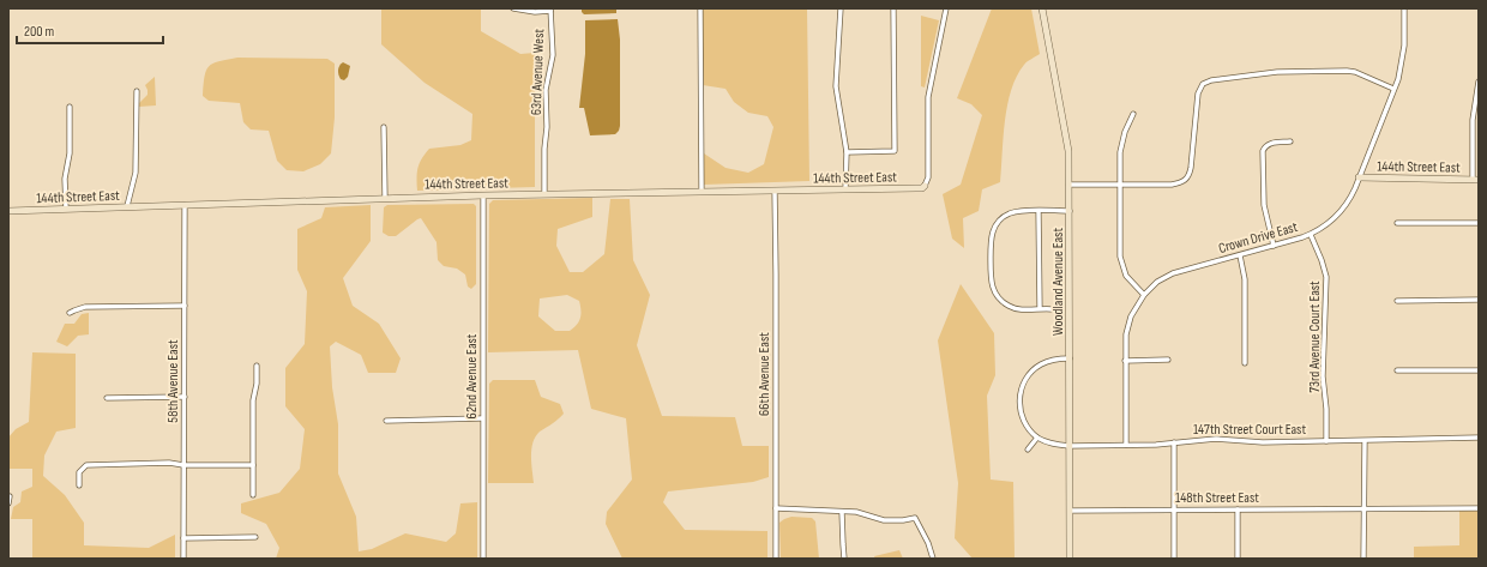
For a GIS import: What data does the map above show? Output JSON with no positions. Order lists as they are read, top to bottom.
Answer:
{
  "streets": {
    "street": [
      "63rd Avenue West",
      "144th Street East",
      "Crown Drive East",
      "Woodland Avenue East",
      "73rd Avenue Court East",
      "66th Avenue East",
      "62nd Avenue East",
      "58th Avenue East",
      "147th Street Court East",
      "148th Street East"
    ]
  },
  "crossings": [
    ["63rd Avenue West", "144th Street East"],
    ["144th Street East", "Crown Drive East"],
    ["144th Street East", "66th Avenue East"],
    ["144th Street East", "62nd Avenue East"],
    ["144th Street East", "58th Avenue East"],
    ["Crown Drive East", "73rd Avenue Court East"],
    ["Crown Drive East", "147th Street Court East"],
    ["Woodland Avenue East", "147th Street Court East"],
    ["Woodland Avenue East", "148th Street East"],
    ["73rd Avenue Court East", "147th Street Court East"]
  ],
  "scale_bar": "200 m"
}
